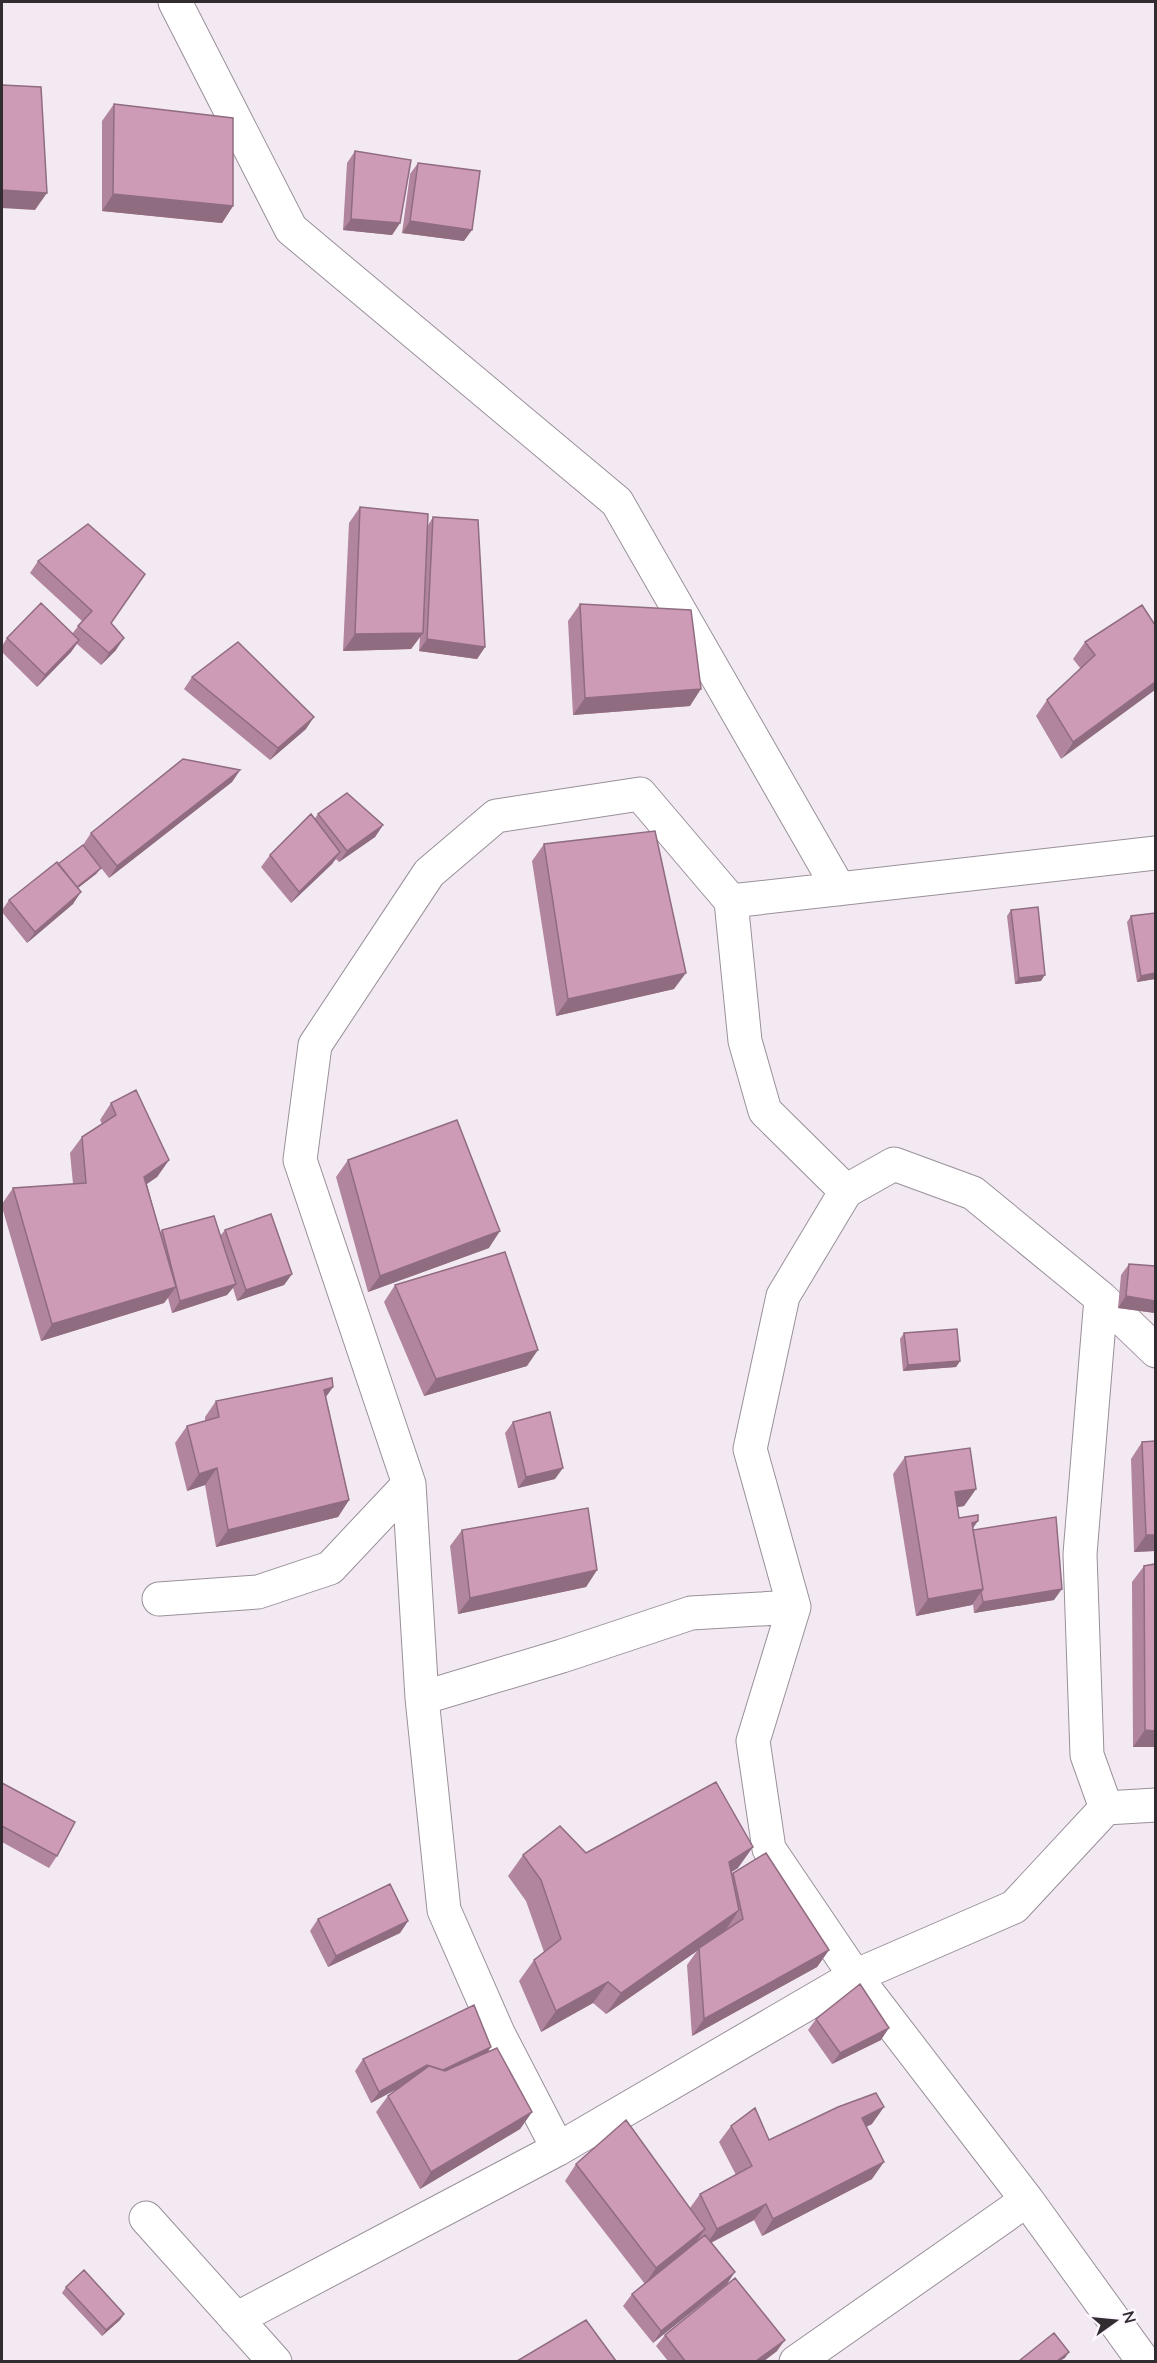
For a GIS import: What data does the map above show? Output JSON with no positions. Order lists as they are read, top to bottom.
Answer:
{
  "north": "right"
}
